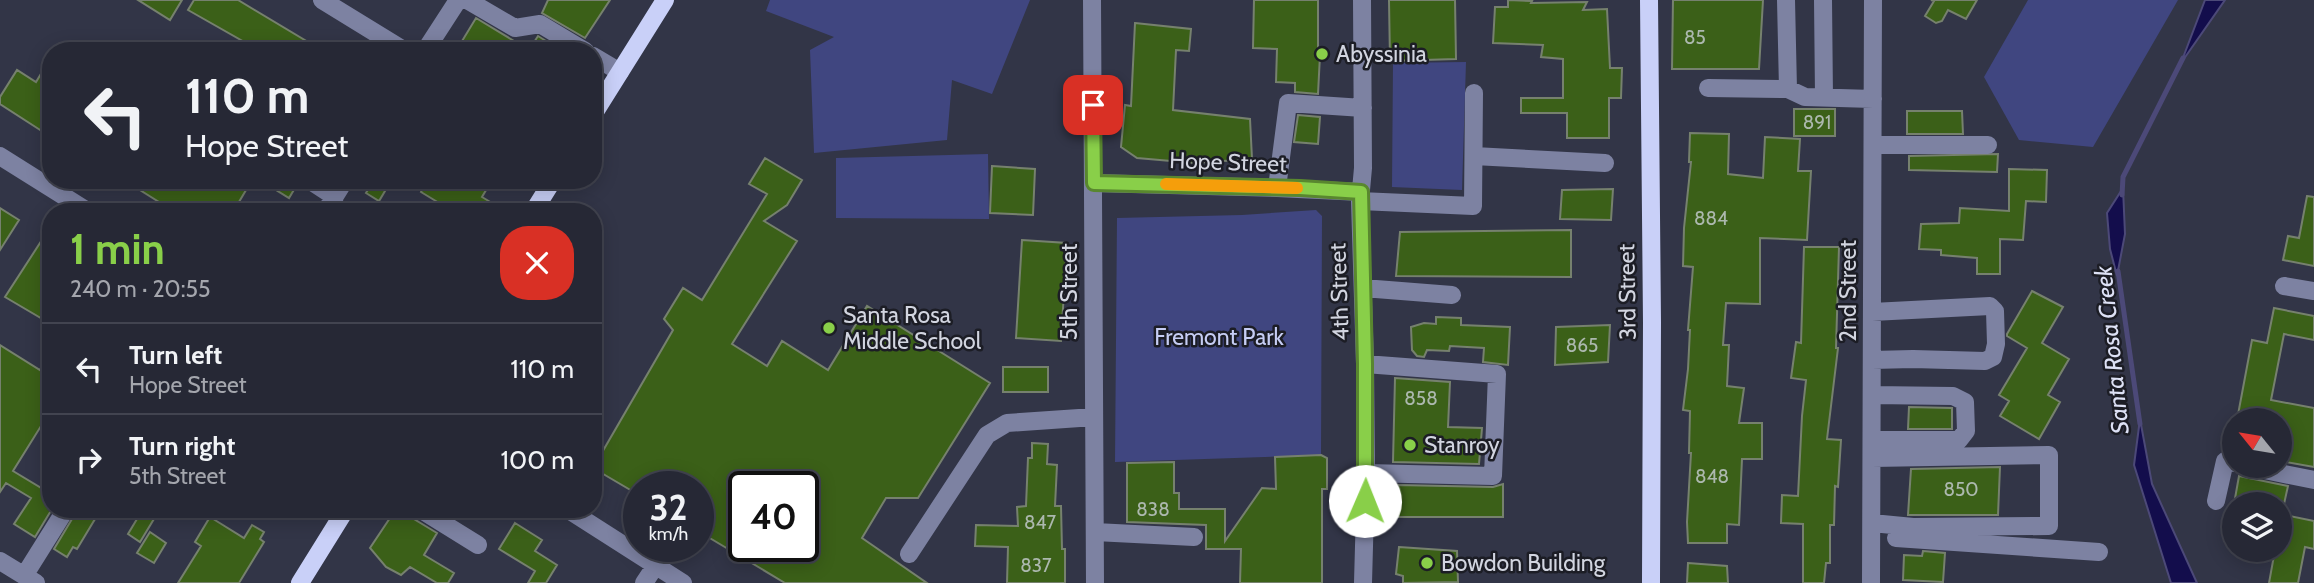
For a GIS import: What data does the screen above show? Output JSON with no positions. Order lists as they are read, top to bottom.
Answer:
{
  "streets": {
    "main road": ["3rd Street"],
    "street": [
      "Hope Street",
      "2nd Street",
      "5th Street",
      "4th Street"
    ]
  },
  "crossings": [
    ["Hope Street", "5th Street"],
    ["Hope Street", "4th Street"]
  ],
  "water": ["Santa Rosa Creek"],
  "parks": ["Fremont Park"],
  "places": [
    "Abyssinia",
    "Santa Rosa Middle School",
    "Stanroy",
    "Bowdon Building"
  ],
  "house_numbers": [
    "85",
    "891",
    "884",
    "865",
    "858",
    "848",
    "850",
    "838",
    "847",
    "837"
  ],
  "north": "top left",
  "page": {
    "turn": ["110 m", "Hope Street"],
    "heading": ["1 min", "240 m · 20:55"],
    "list": [
      {
        "name": "Turn left",
        "note": "Hope Street",
        "value": "110 m"
      },
      {
        "name": "Turn right",
        "note": "5th Street",
        "value": "100 m"
      }
    ],
    "speed": "32 km/h",
    "limit": "40"
  }
}
